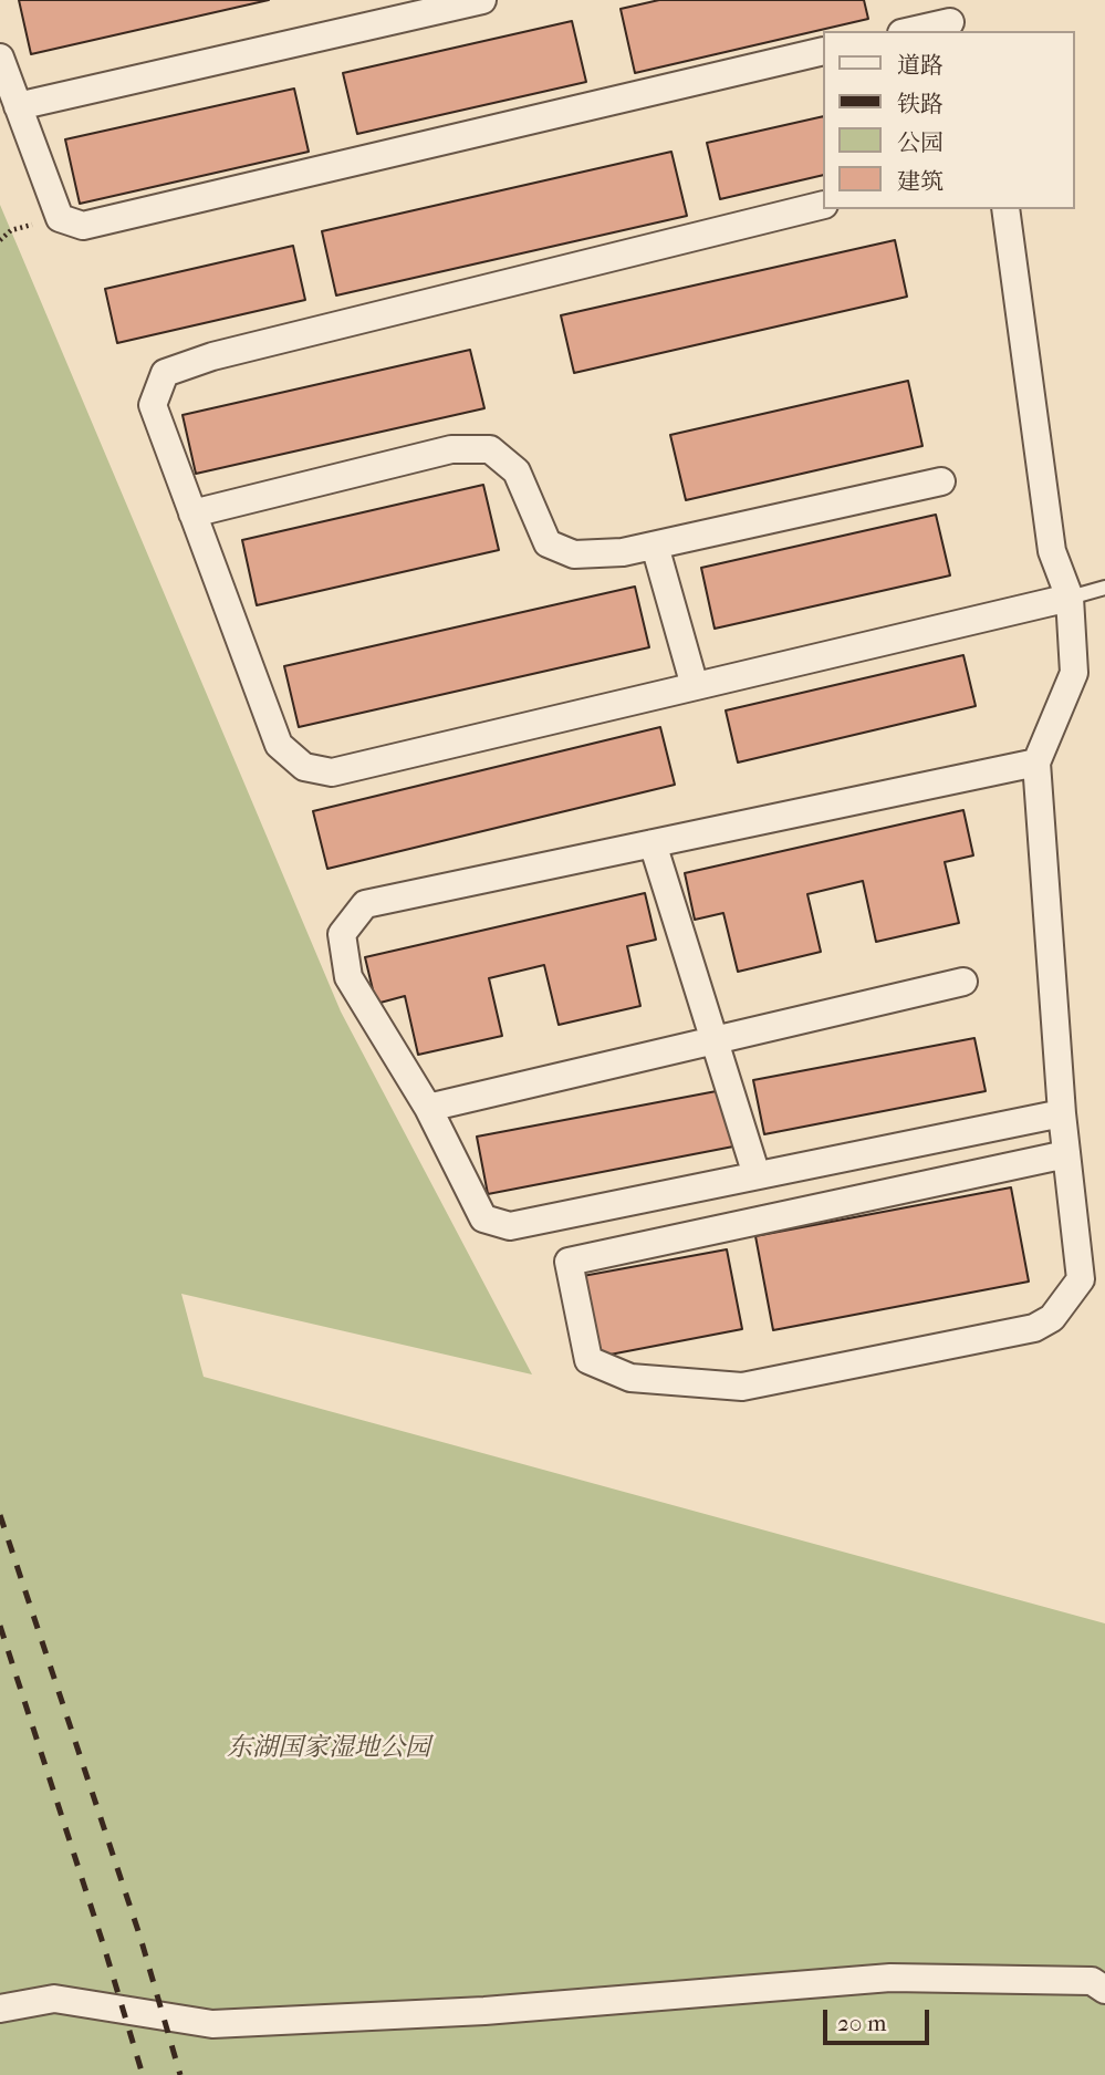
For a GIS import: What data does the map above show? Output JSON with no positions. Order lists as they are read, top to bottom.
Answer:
{
  "parks": ["东湖国家湿地公园"],
  "legend": [
    "道路",
    "铁路",
    "公园",
    "建筑"
  ],
  "scale_bar": "20 m"
}
